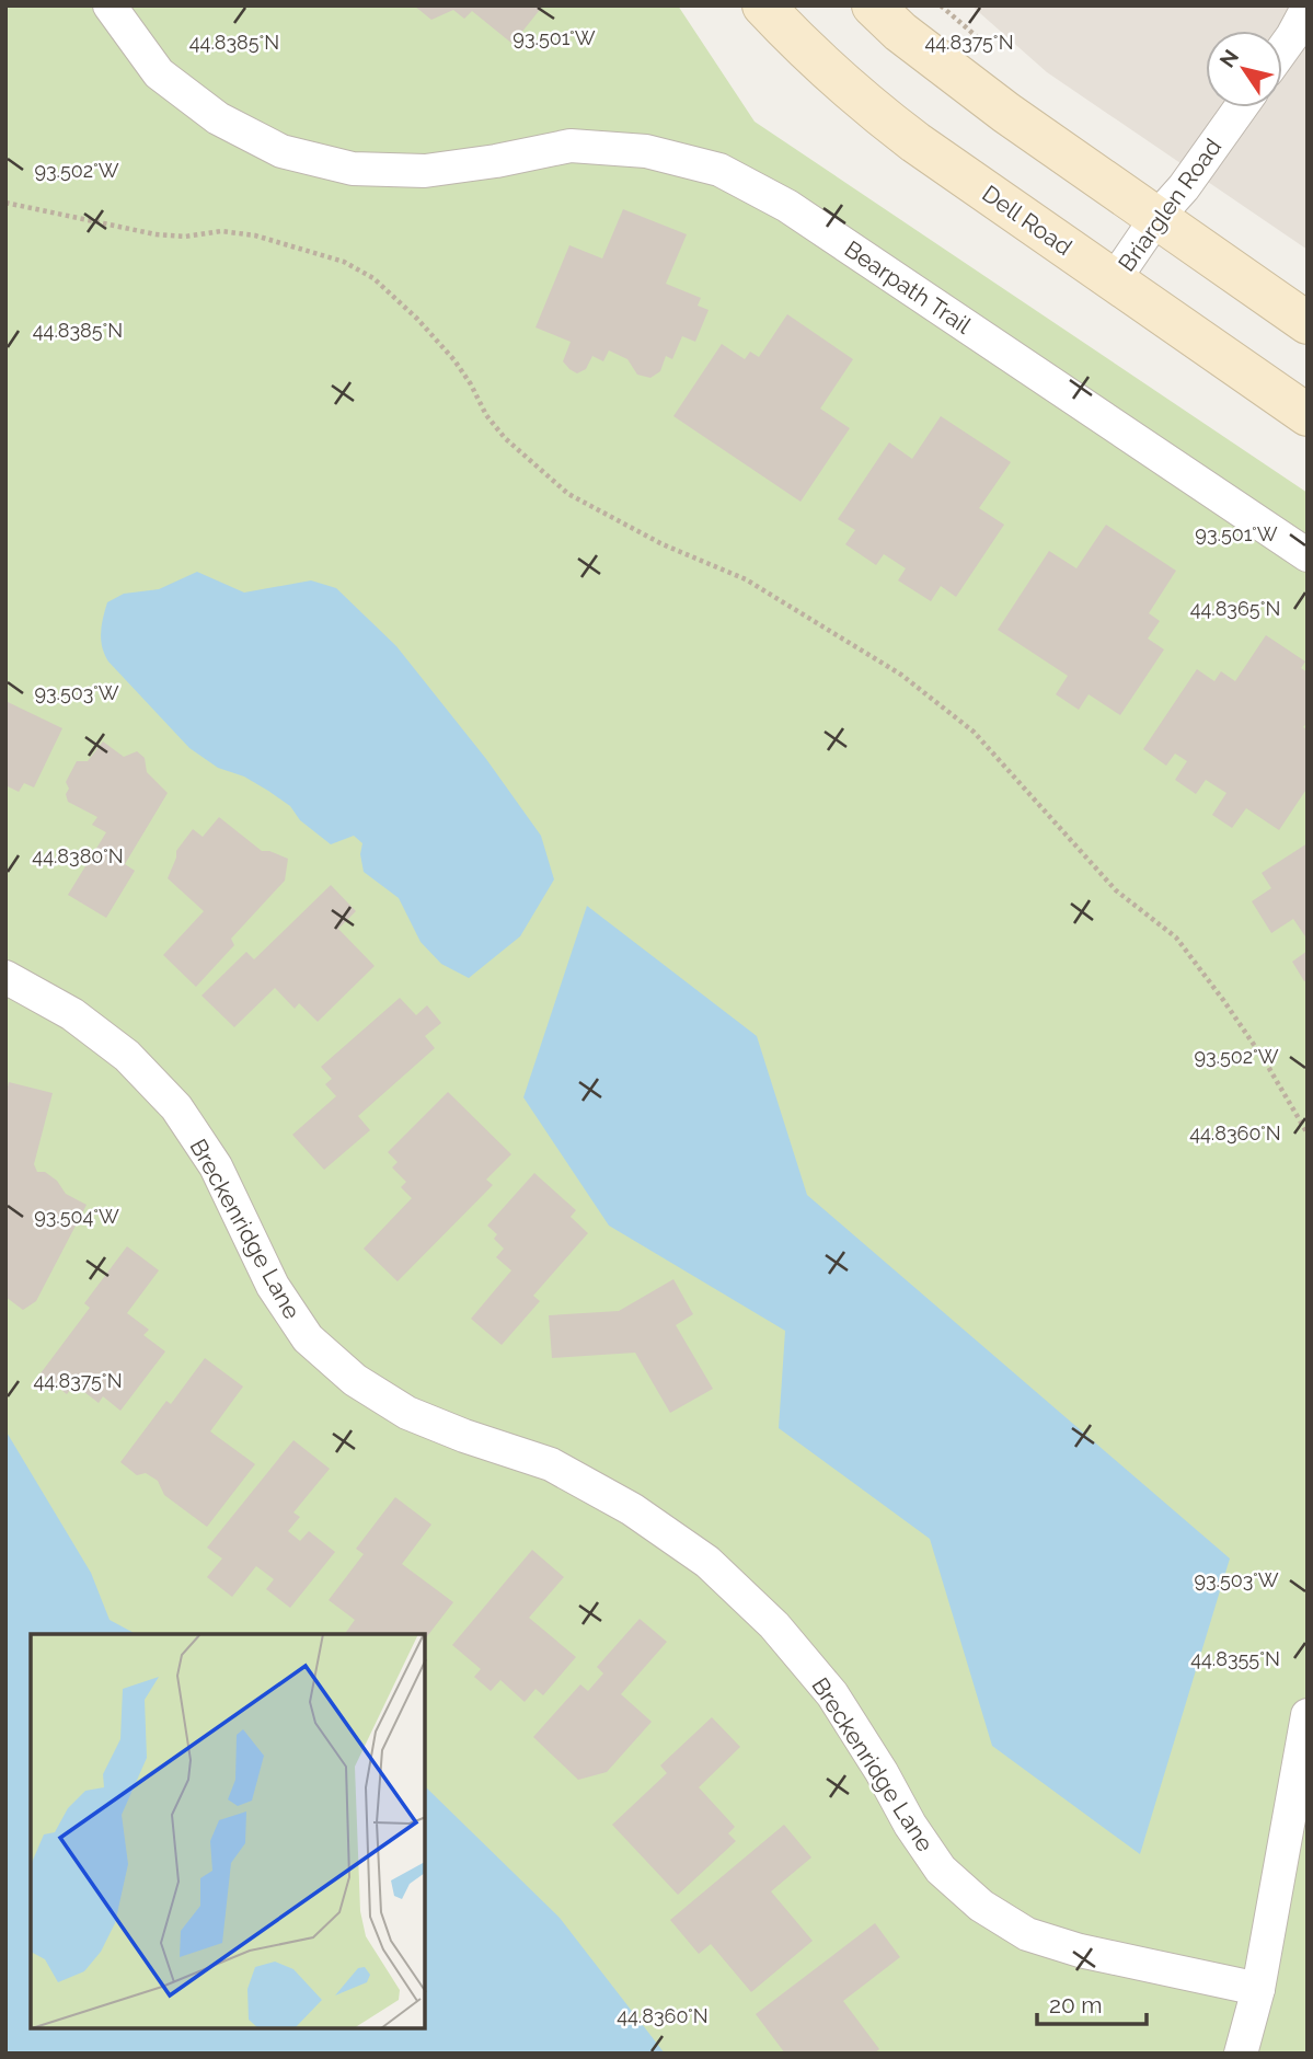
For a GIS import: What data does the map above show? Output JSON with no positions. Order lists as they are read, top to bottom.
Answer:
{
  "streets": {
    "main road": ["Dell Road"],
    "street": ["Briarglen Road", "Bearpath Trail", "Breckenridge Lane"]
  },
  "crossings": [
    ["Briarglen Road", "Dell Road"]
  ],
  "scale_bar": "20 m",
  "north": "top left",
  "coordinates": [
    "93.501°W",
    "44.8385°N",
    "44.8375°N",
    "93.502°W",
    "44.8365°N",
    "93.503°W",
    "44.8380°N",
    "44.8360°N",
    "93.504°W",
    "44.8355°N"
  ]
}
